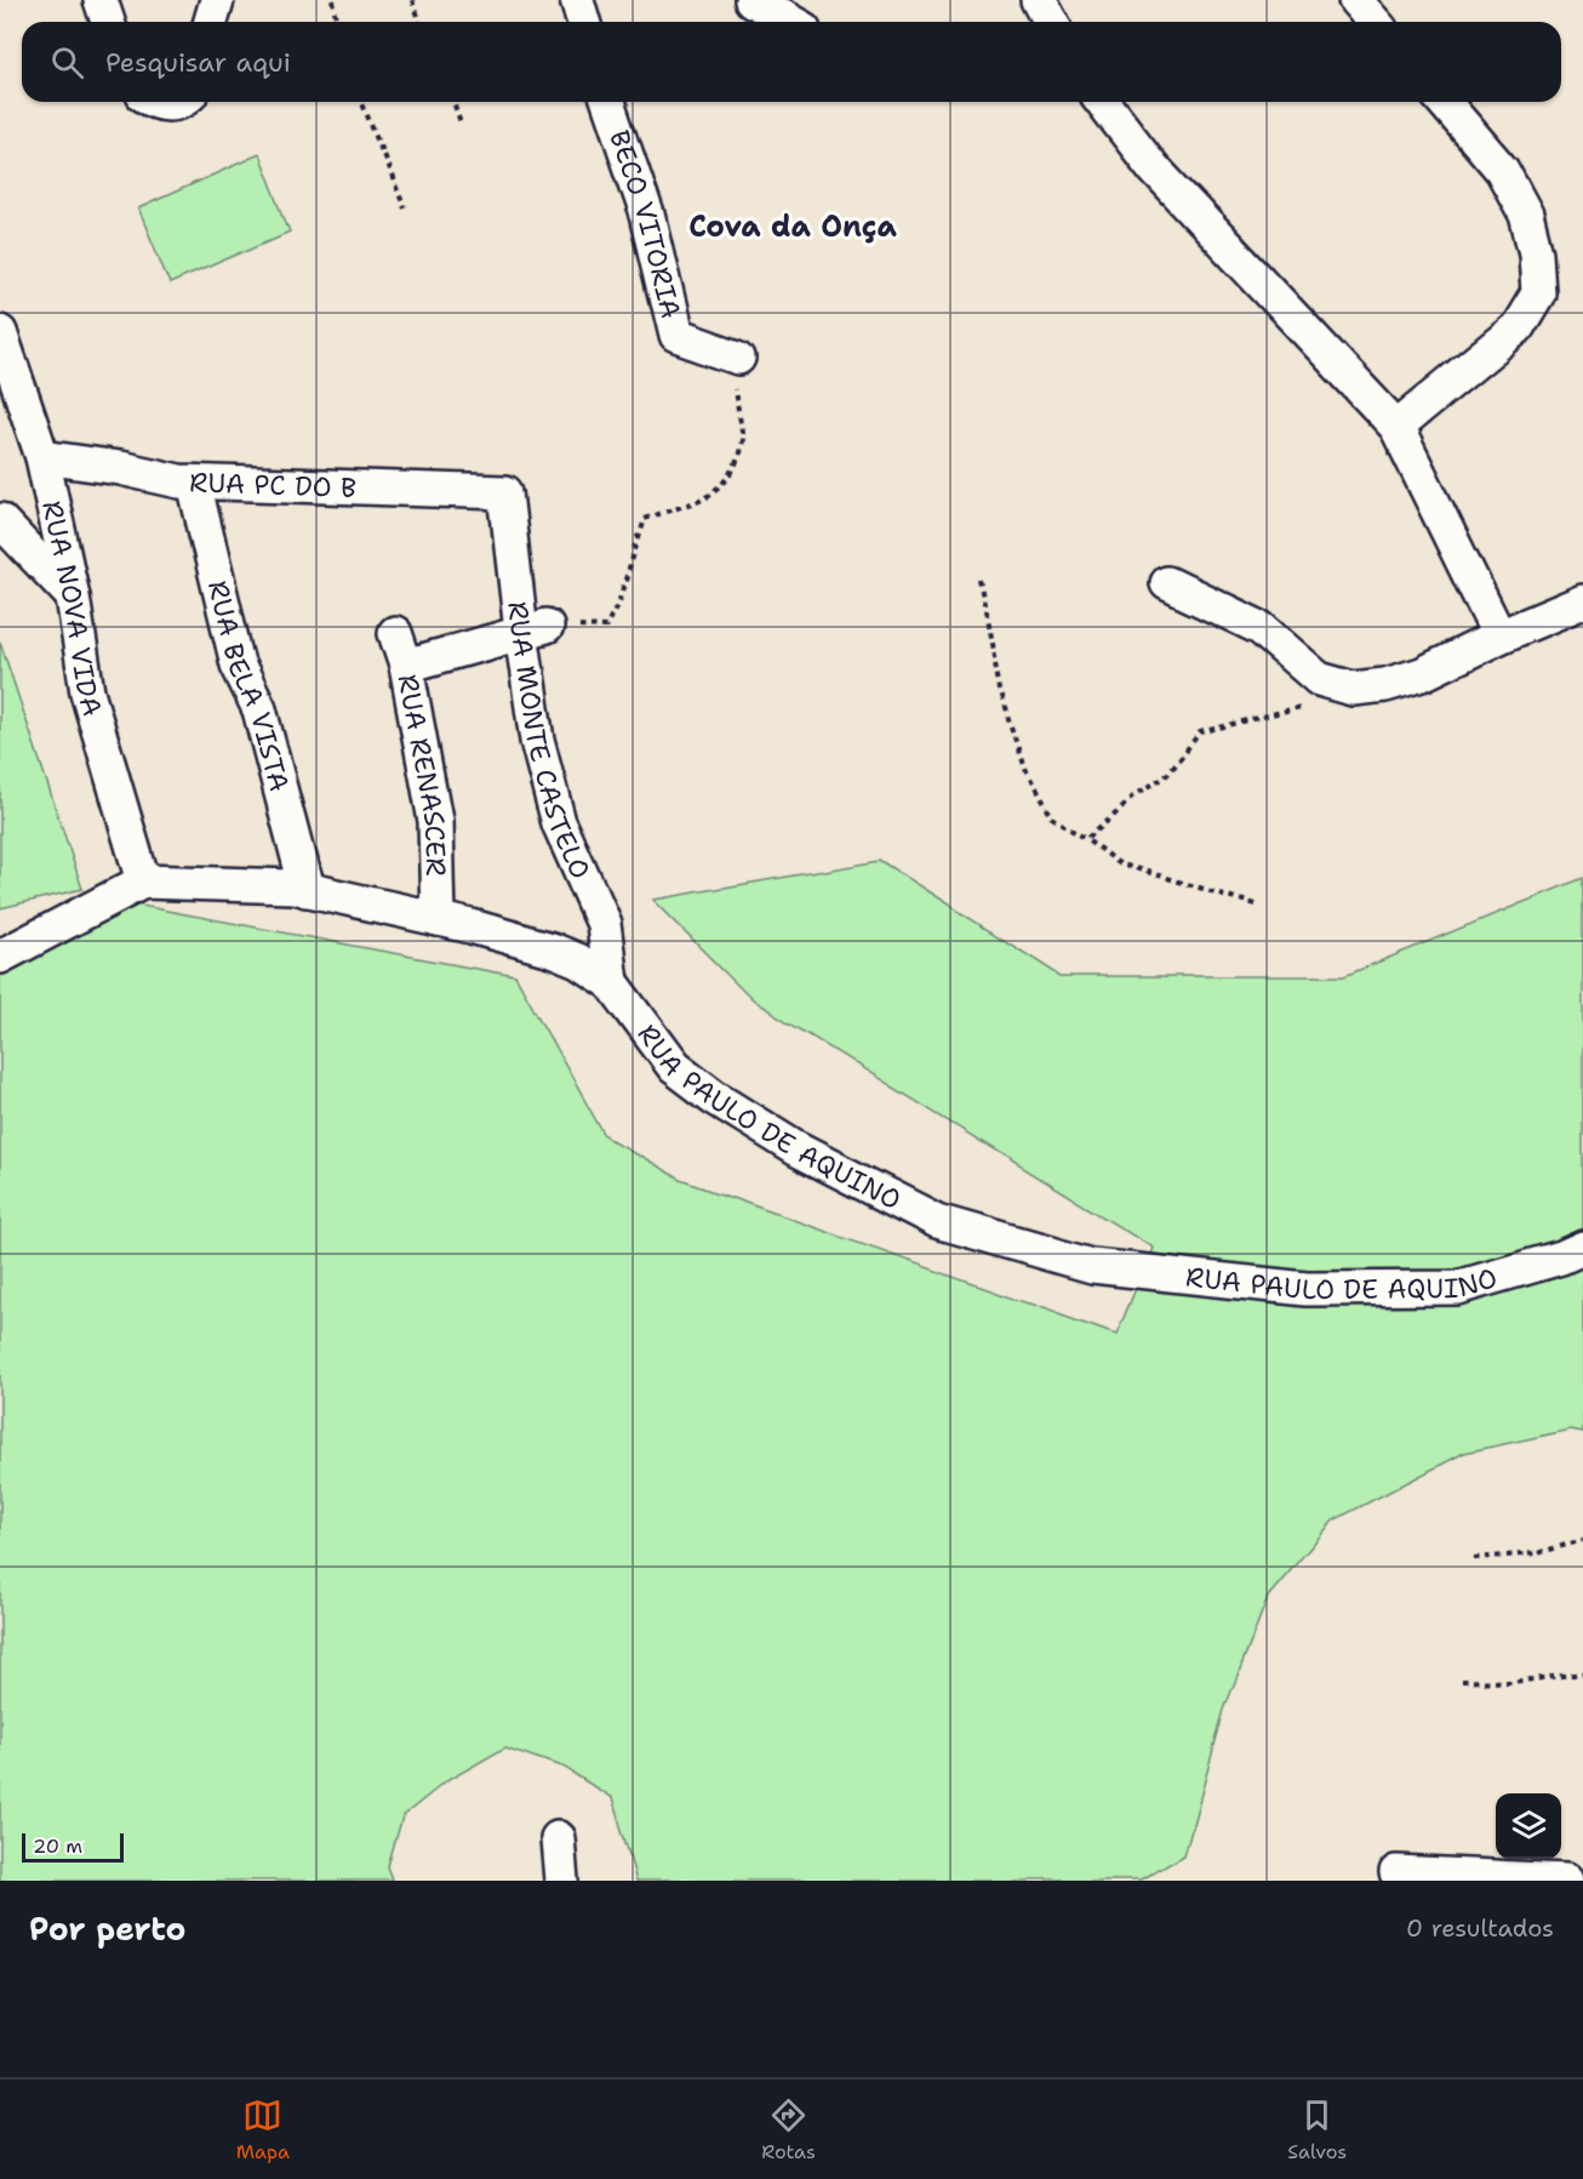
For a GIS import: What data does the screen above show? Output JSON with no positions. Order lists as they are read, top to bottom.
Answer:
{
  "streets": {
    "street": [
      "BECO VITORIA",
      "RUA PC DO B",
      "RUA NOVA VIDA",
      "RUA BELA VISTA",
      "RUA MONTE CASTELO",
      "RUA RENASCER",
      "RUA PAULO DE AQUINO"
    ]
  },
  "crossings": [
    ["RUA PC DO B", "RUA NOVA VIDA"],
    ["RUA PC DO B", "RUA BELA VISTA"],
    ["RUA PC DO B", "RUA MONTE CASTELO"],
    ["RUA NOVA VIDA", "RUA PAULO DE AQUINO"],
    ["RUA BELA VISTA", "RUA PAULO DE AQUINO"],
    ["RUA MONTE CASTELO", "RUA PAULO DE AQUINO"],
    ["RUA RENASCER", "RUA PAULO DE AQUINO"]
  ],
  "districts": ["Cova da Onça"],
  "scale_bar": "20 m",
  "page": {
    "search": "Pesquisar aqui",
    "scale": "20 m",
    "heading": ["Por perto", "0 resultados"],
    "nav": ["Mapa", "Rotas", "Salvos"]
  }
}
